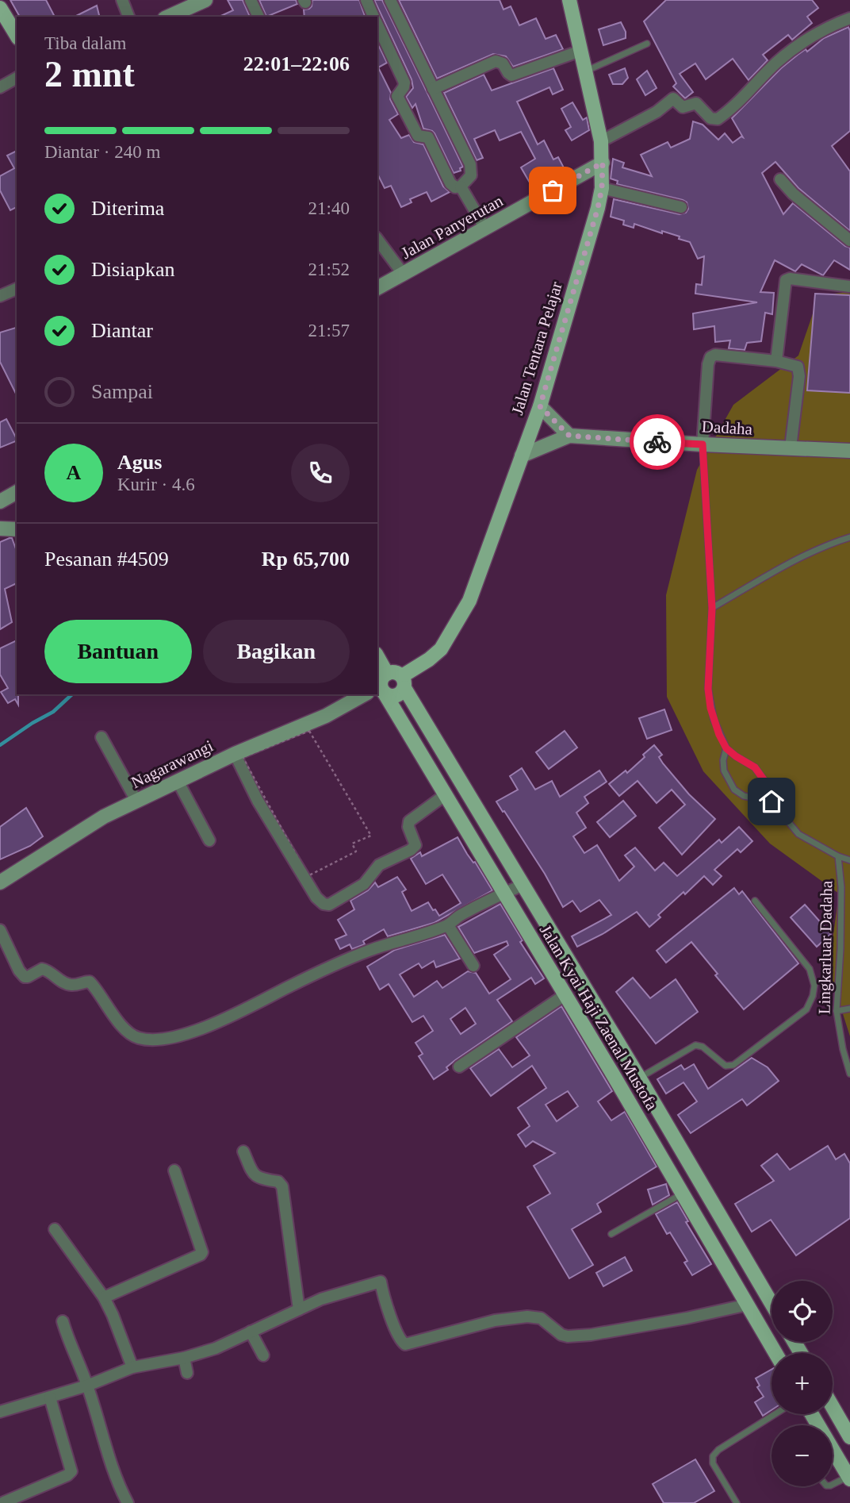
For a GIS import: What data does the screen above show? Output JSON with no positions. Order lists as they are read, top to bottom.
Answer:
{
  "streets": {
    "main road": ["Jalan Tentara Pelajar", "Jalan Kyai Haji Zaenal Mustofa"],
    "street": ["Jalan Panyerutan", "Dadaha", "Nagarawangi"],
    "lane": ["Lingkarluar Dadaha"]
  },
  "crossings": [
    ["Jalan Panyerutan", "Jalan Tentara Pelajar"],
    ["Jalan Tentara Pelajar", "Dadaha"],
    ["Jalan Tentara Pelajar", "Jalan Kyai Haji Zaenal Mustofa"]
  ],
  "page": {
    "heading": ["2 mnt", "Tiba dalam", "22:01–22:06"],
    "panel": [
      "Agus",
      "Kurir · 4.6",
      "Pesanan #4509",
      "Rp 65,700"
    ],
    "bar": "Diantar · 240 m",
    "list": [
      ["Diterima", "21:40"],
      ["Disiapkan", "21:52"],
      ["Diantar", "21:57"],
      "Sampai"
    ],
    "round": "A",
    "buttons": ["Bantuan", "Bagikan"],
    "map_buttons": ["+", "−"]
  }
}
